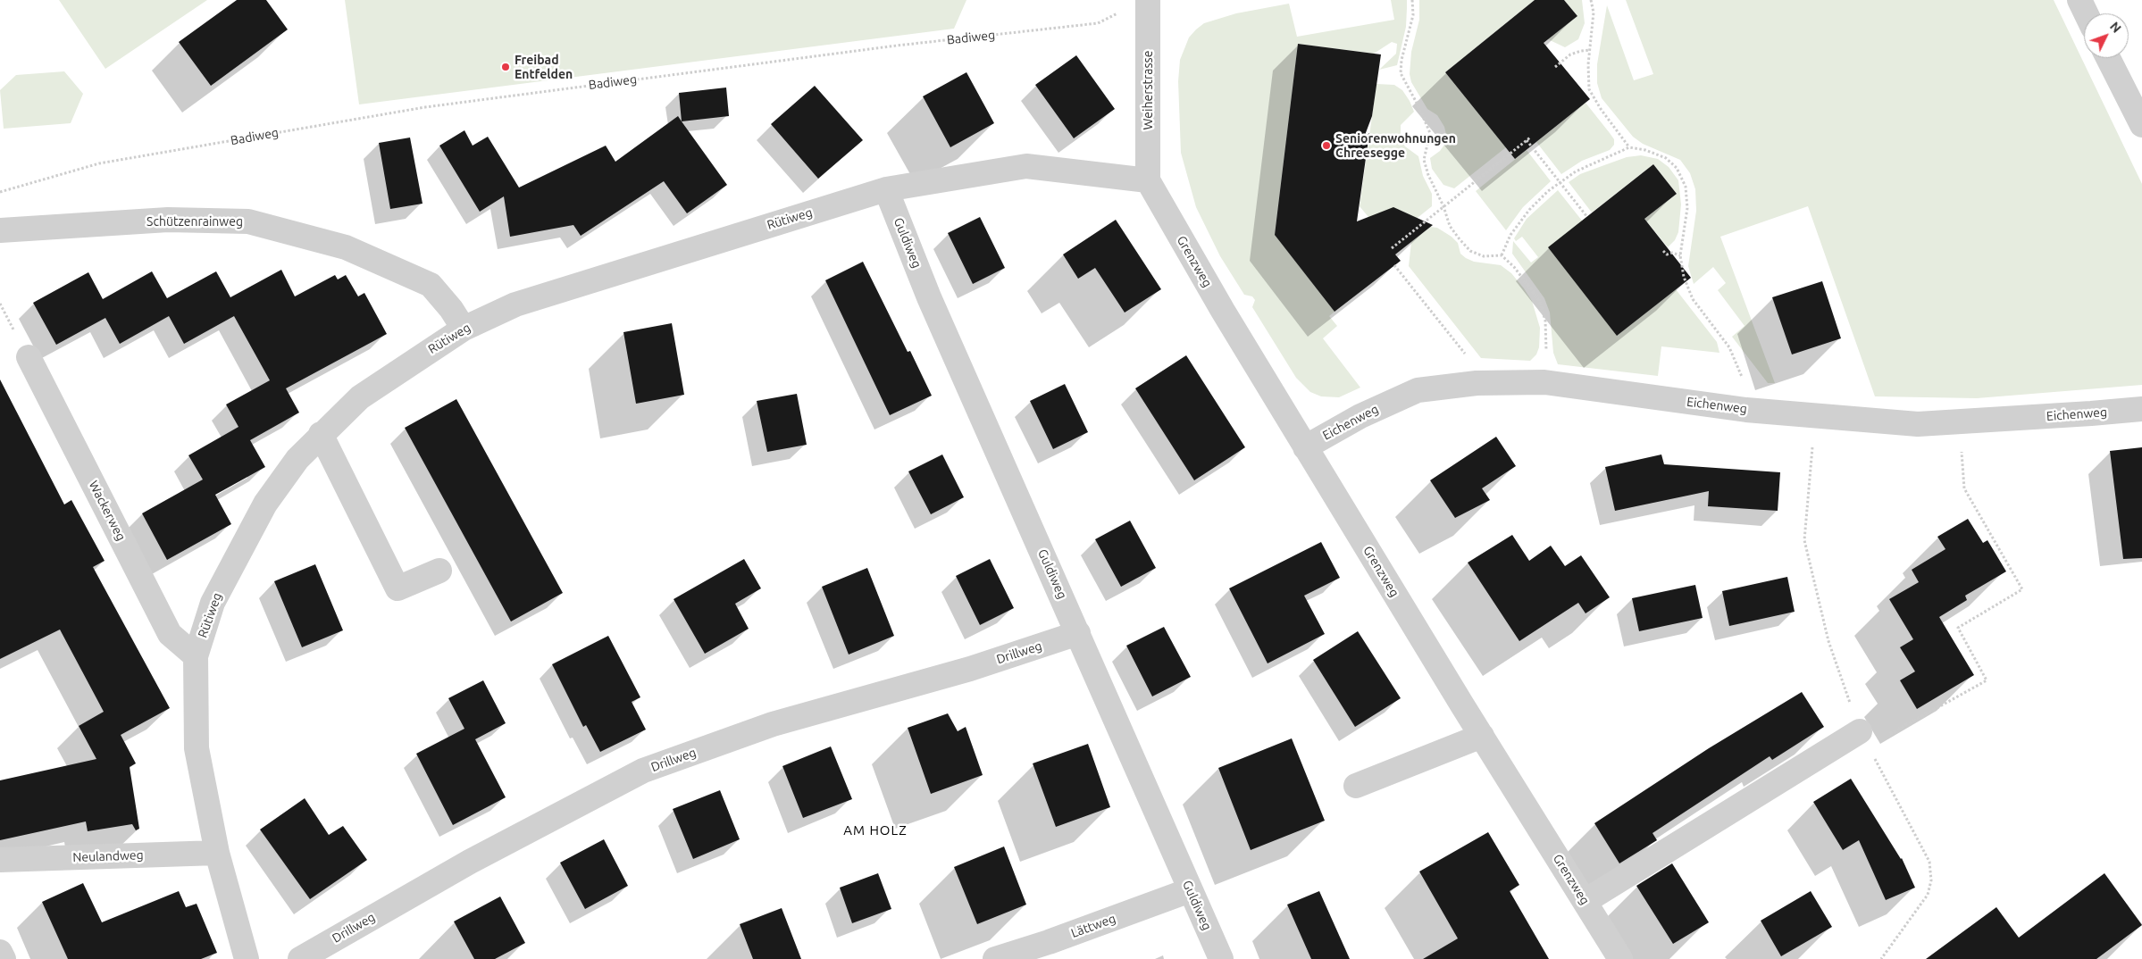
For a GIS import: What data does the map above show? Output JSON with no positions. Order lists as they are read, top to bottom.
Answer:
{
  "streets": {
    "street": [
      "Weiherstrasse",
      "Rütiweg",
      "Schützenrainweg",
      "Guldiweg",
      "Grenzweg",
      "Eichenweg",
      "Wackerweg",
      "Drillweg",
      "Neulandweg",
      "Lättweg"
    ],
    "path": ["Badiweg"]
  },
  "crossings": [
    ["Weiherstrasse", "Rütiweg"],
    ["Weiherstrasse", "Grenzweg"],
    ["Rütiweg", "Schützenrainweg"],
    ["Rütiweg", "Guldiweg"],
    ["Rütiweg", "Grenzweg"],
    ["Rütiweg", "Wackerweg"],
    ["Rütiweg", "Neulandweg"],
    ["Guldiweg", "Drillweg"],
    ["Guldiweg", "Lättweg"],
    ["Grenzweg", "Eichenweg"]
  ],
  "districts": ["AM HOLZ"],
  "places": ["Freibad Entfelden", "Seniorenwohnungen Chreesegge"],
  "north": "top right"
}
